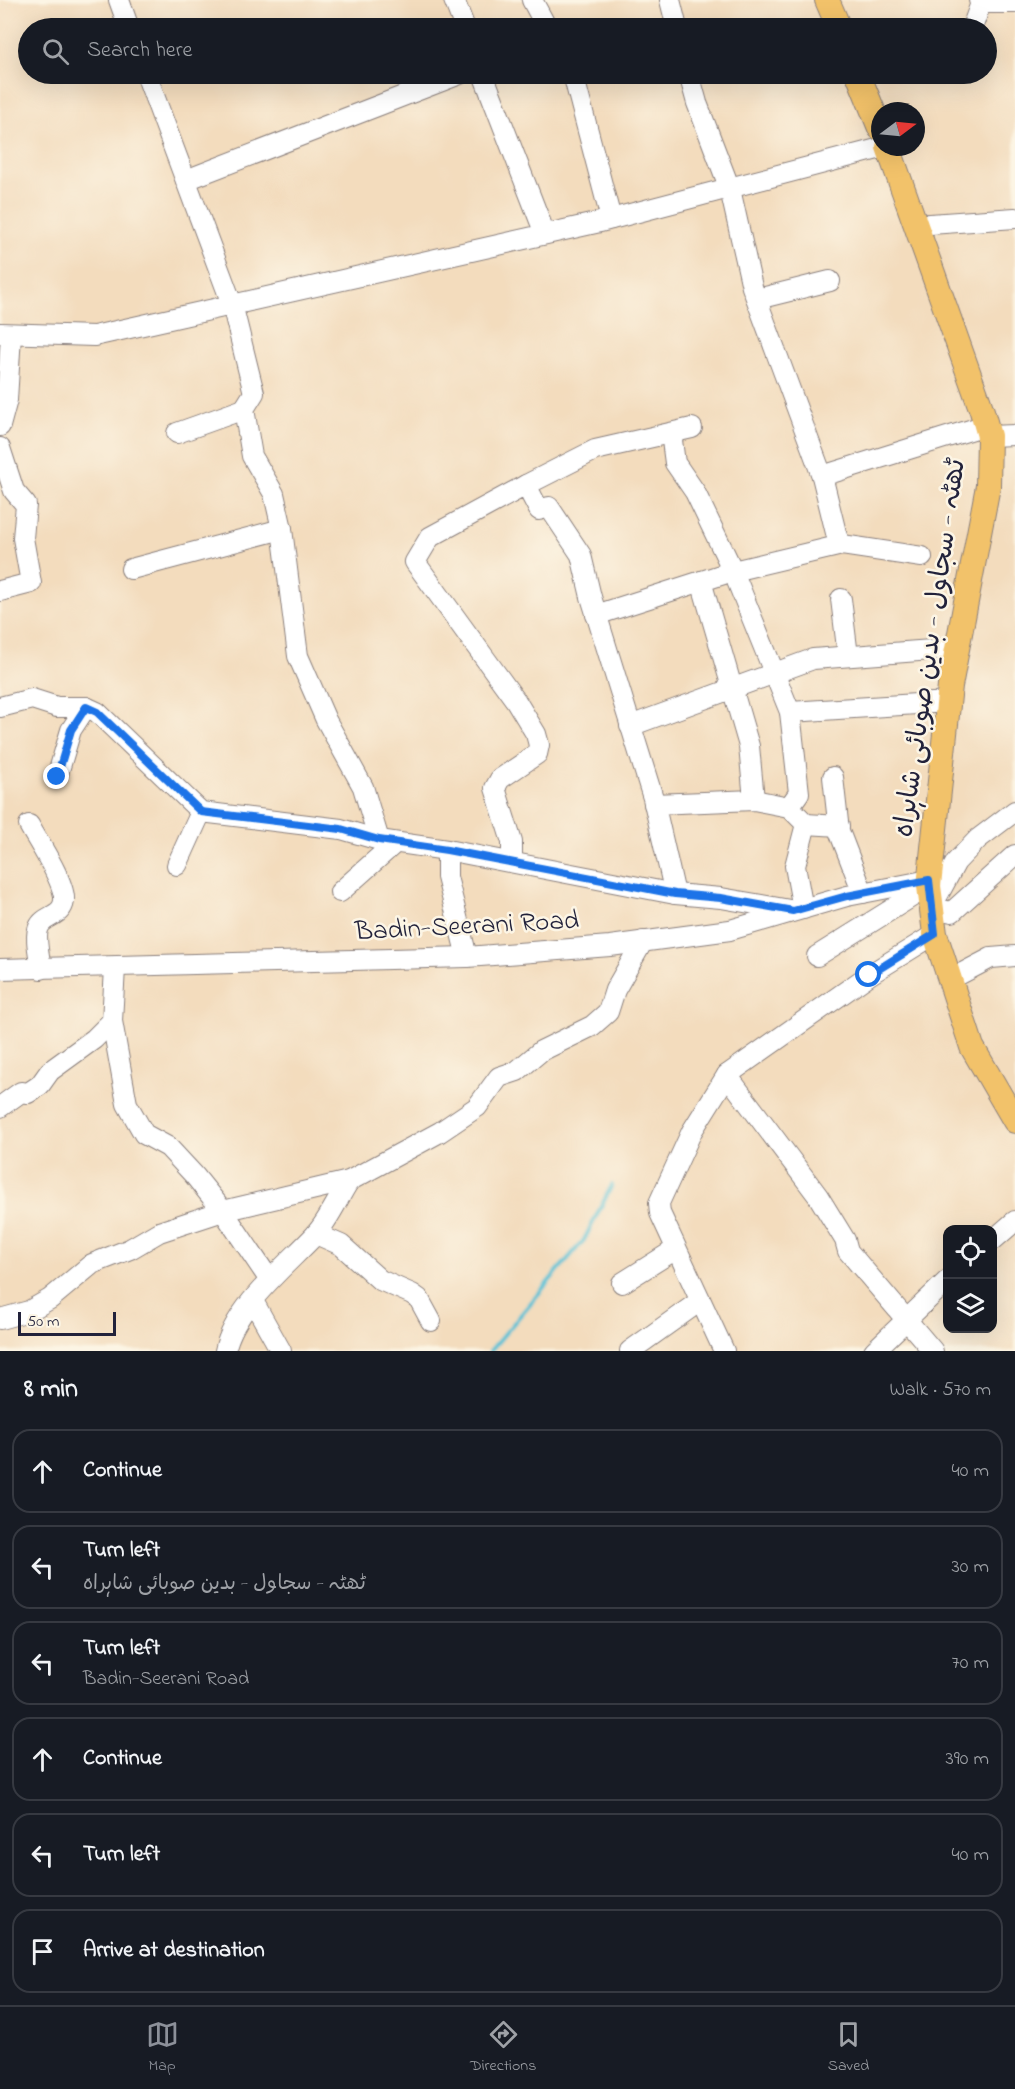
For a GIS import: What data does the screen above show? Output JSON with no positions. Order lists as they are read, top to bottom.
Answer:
{
  "streets": {
    "main road": ["ٹھٹہ - سجاول - بدین صوبائی شاہراہ"],
    "street": ["Badin-Seerani Road"]
  },
  "crossings": [
    ["ٹھٹہ - سجاول - بدین صوبائی شاہراہ", "Badin-Seerani Road"]
  ],
  "scale_bar": "50 m",
  "north": "right",
  "page": {
    "search": "Search here",
    "scale": "50 m",
    "heading": ["8 min", "Walk · 570 m"],
    "list": [
      ["Continue", "40 m"],
      ["Turn left", "ٹھٹہ - سجاول - بدین صوبائی شاہراہ", "30 m"],
      ["Turn left", "Badin-Seerani Road", "70 m"],
      ["Continue", "390 m"],
      ["Turn left", "40 m"],
      "Arrive at destination"
    ],
    "nav": ["Map", "Directions", "Saved"]
  }
}
